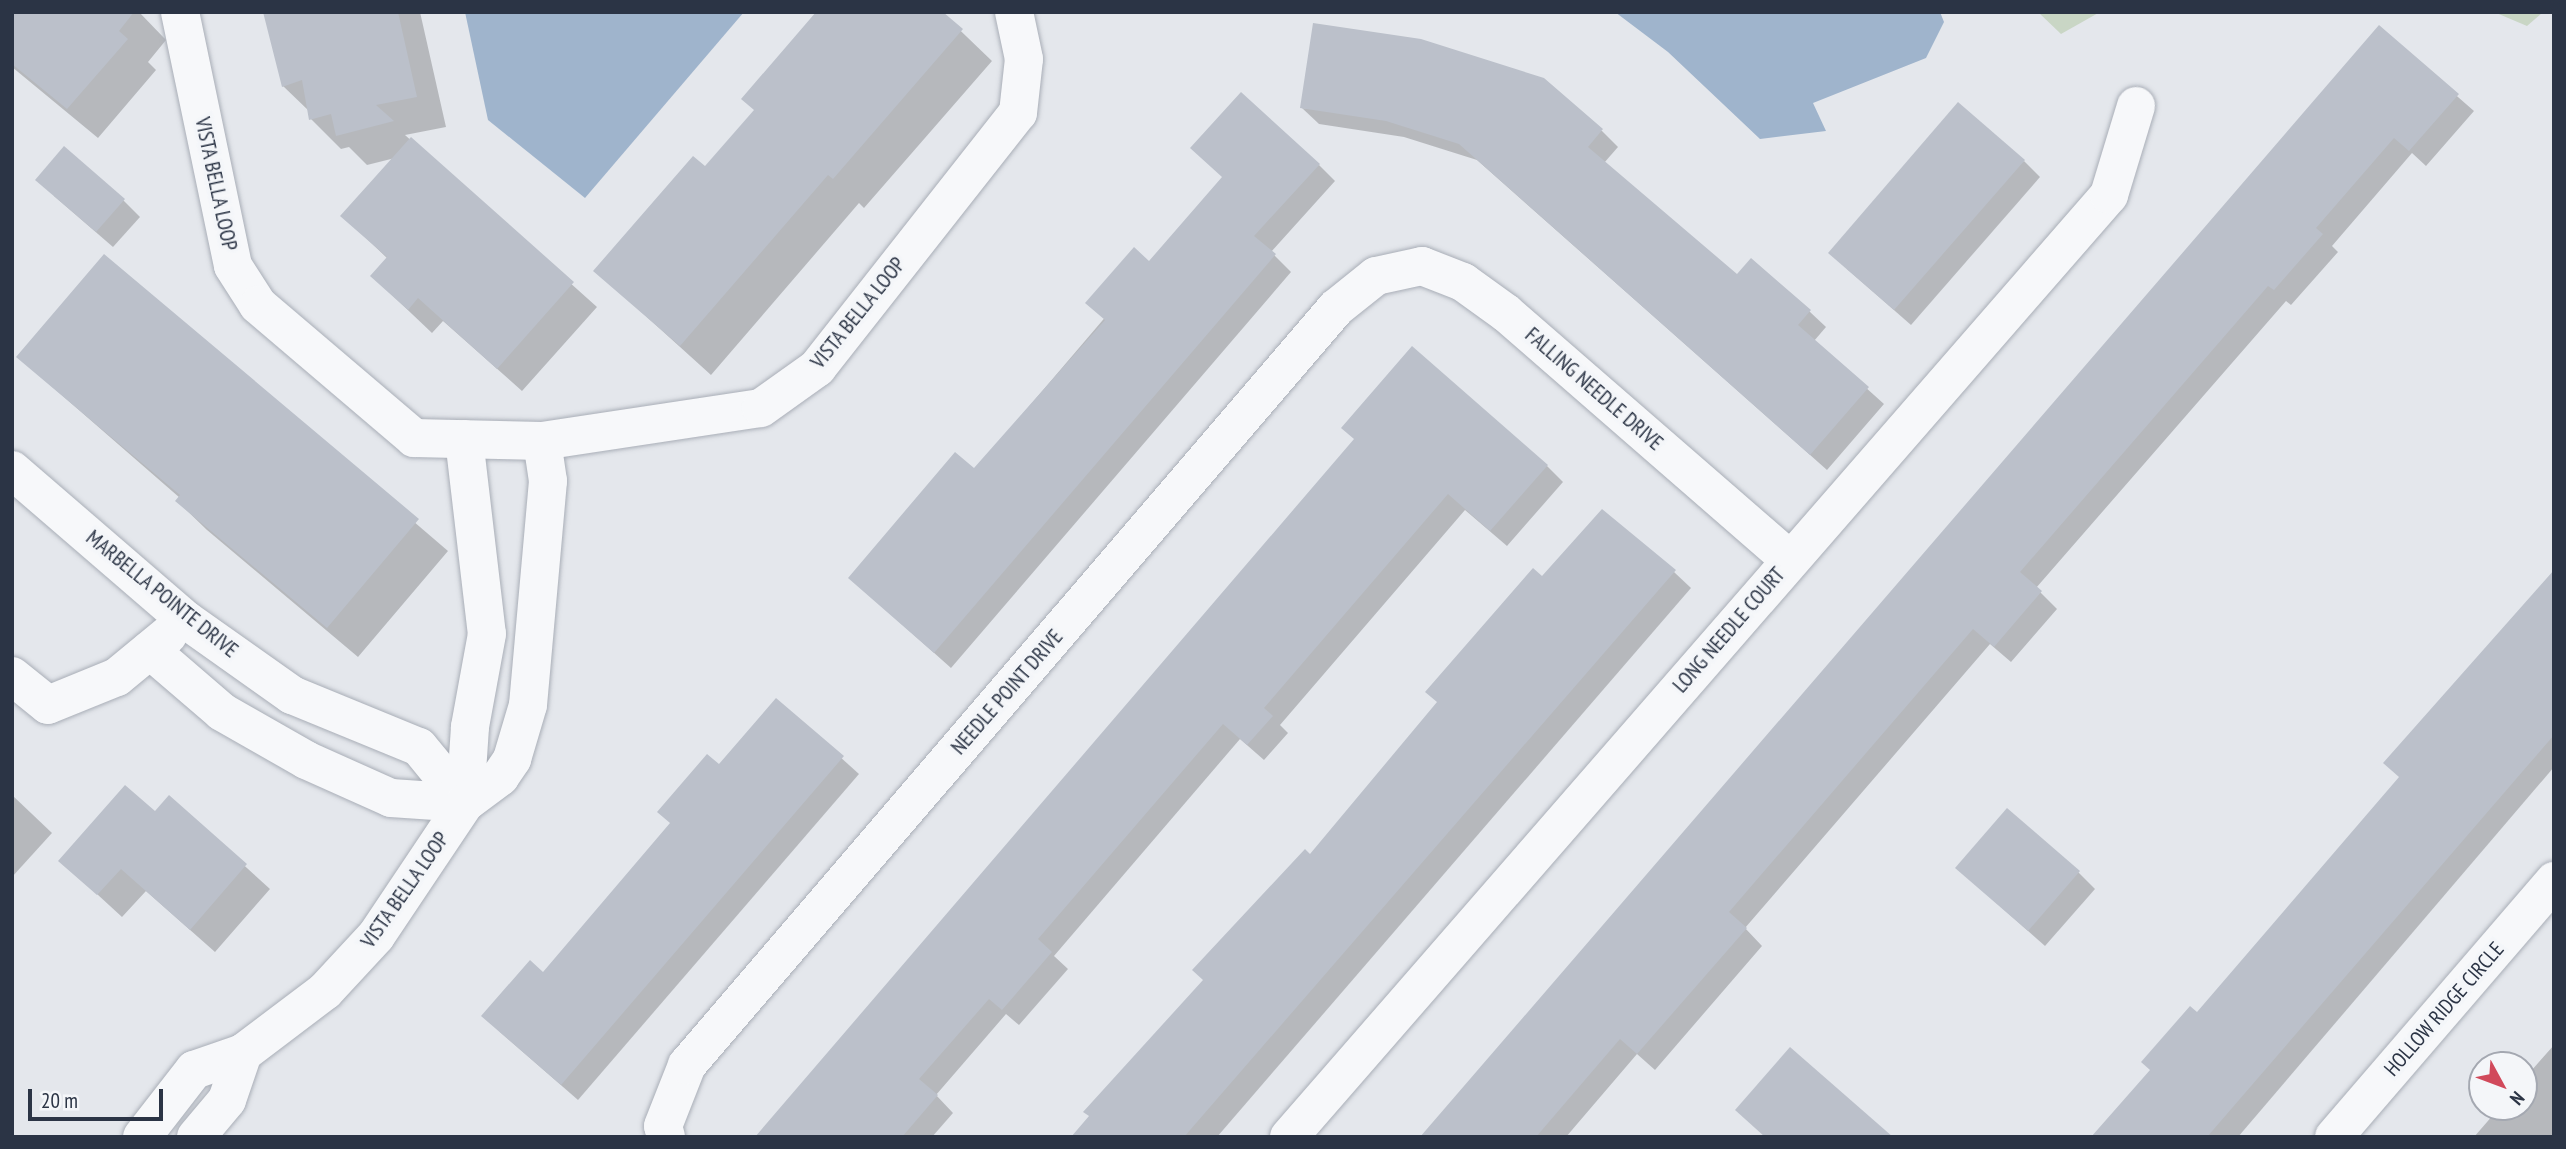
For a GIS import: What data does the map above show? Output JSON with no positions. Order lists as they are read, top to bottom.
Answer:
{
  "streets": {
    "street": [
      "VISTA BELLA LOOP",
      "FALLING NEEDLE DRIVE",
      "MARBELLA POINTE DRIVE",
      "LONG NEEDLE COURT",
      "NEEDLE POINT DRIVE",
      "HOLLOW RIDGE CIRCLE"
    ]
  },
  "crossings": [
    ["VISTA BELLA LOOP", "MARBELLA POINTE DRIVE"],
    ["FALLING NEEDLE DRIVE", "LONG NEEDLE COURT"],
    ["FALLING NEEDLE DRIVE", "NEEDLE POINT DRIVE"]
  ],
  "scale_bar": "20 m",
  "north": "bottom right"
}
